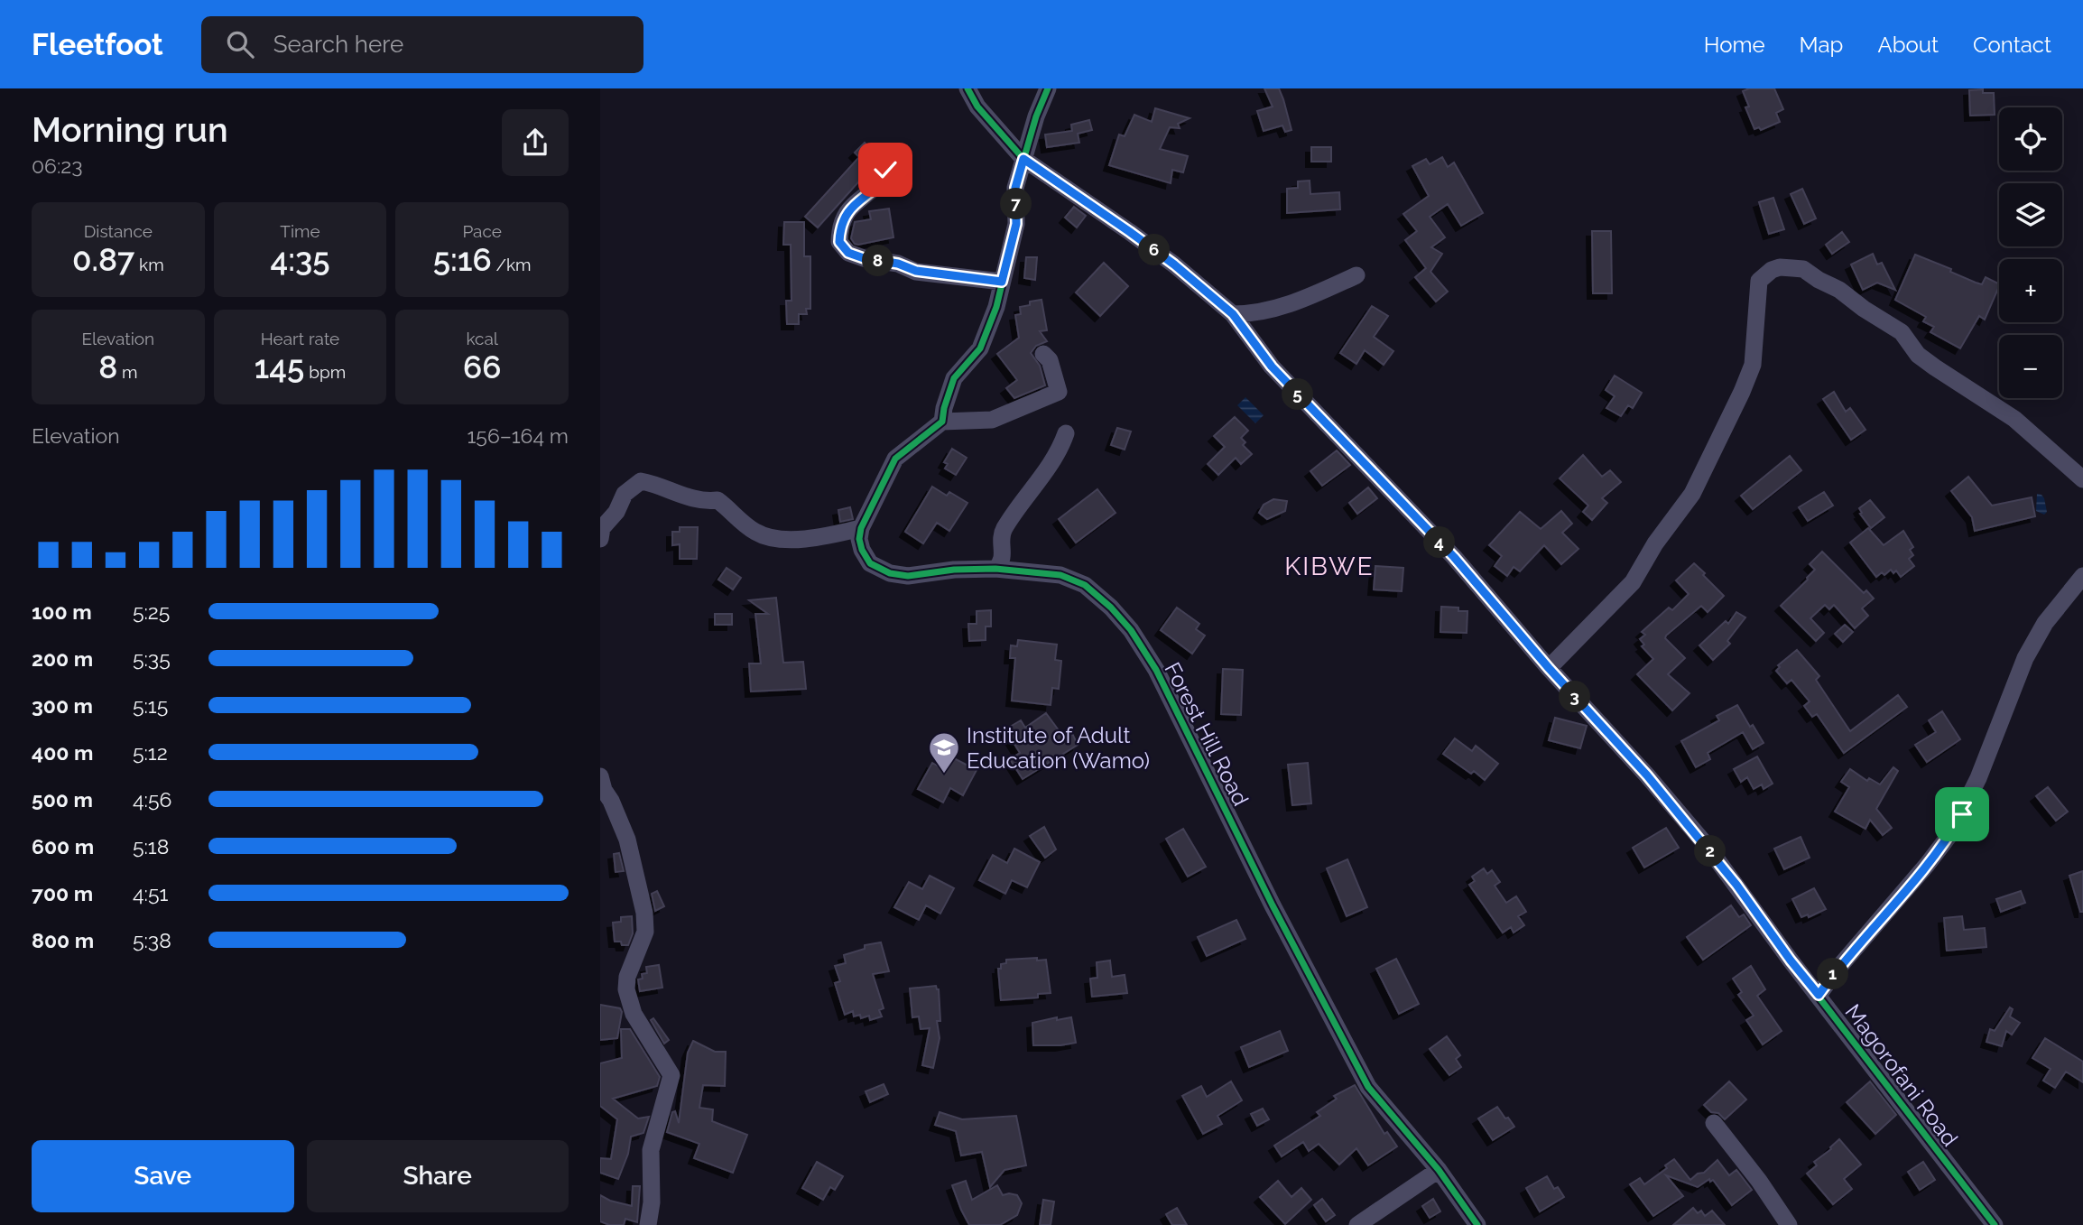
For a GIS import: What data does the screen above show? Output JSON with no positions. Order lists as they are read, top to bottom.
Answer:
{
  "streets": {
    "street": ["Forest Hill Road", "Magorofani Road"]
  },
  "districts": ["KIBWE"],
  "places": {
    "school or university": ["Institute of Adult Education (Wamo)"]
  },
  "page": {
    "header": "Fleetfoot",
    "search": "Search here",
    "nav": [
      "Home",
      "Map",
      "About",
      "Contact"
    ],
    "heading": ["Morning run", "06:23"],
    "map_buttons": ["+", "−"],
    "pins": [
      "7",
      "6",
      "8",
      "5",
      "4",
      "3",
      "2",
      "1"
    ],
    "stats": [
      ["Distance", "0.87 km"],
      ["Time", "4:35"],
      ["Pace", "5:16 /km"],
      ["Elevation", "8 m"],
      ["Heart rate", "145 bpm"],
      ["kcal", "66"]
    ],
    "chart": ["Elevation", "156–164 m"],
    "list": [
      {
        "name": "100 m",
        "note": "5:25"
      },
      {
        "name": "200 m",
        "note": "5:35"
      },
      {
        "name": "300 m",
        "note": "5:15"
      },
      {
        "name": "400 m",
        "note": "5:12"
      },
      {
        "name": "500 m",
        "note": "4:56"
      },
      {
        "name": "600 m",
        "note": "5:18"
      },
      {
        "name": "700 m",
        "note": "4:51"
      },
      {
        "name": "800 m",
        "note": "5:38"
      }
    ],
    "buttons": ["Save", "Share"]
  }
}
